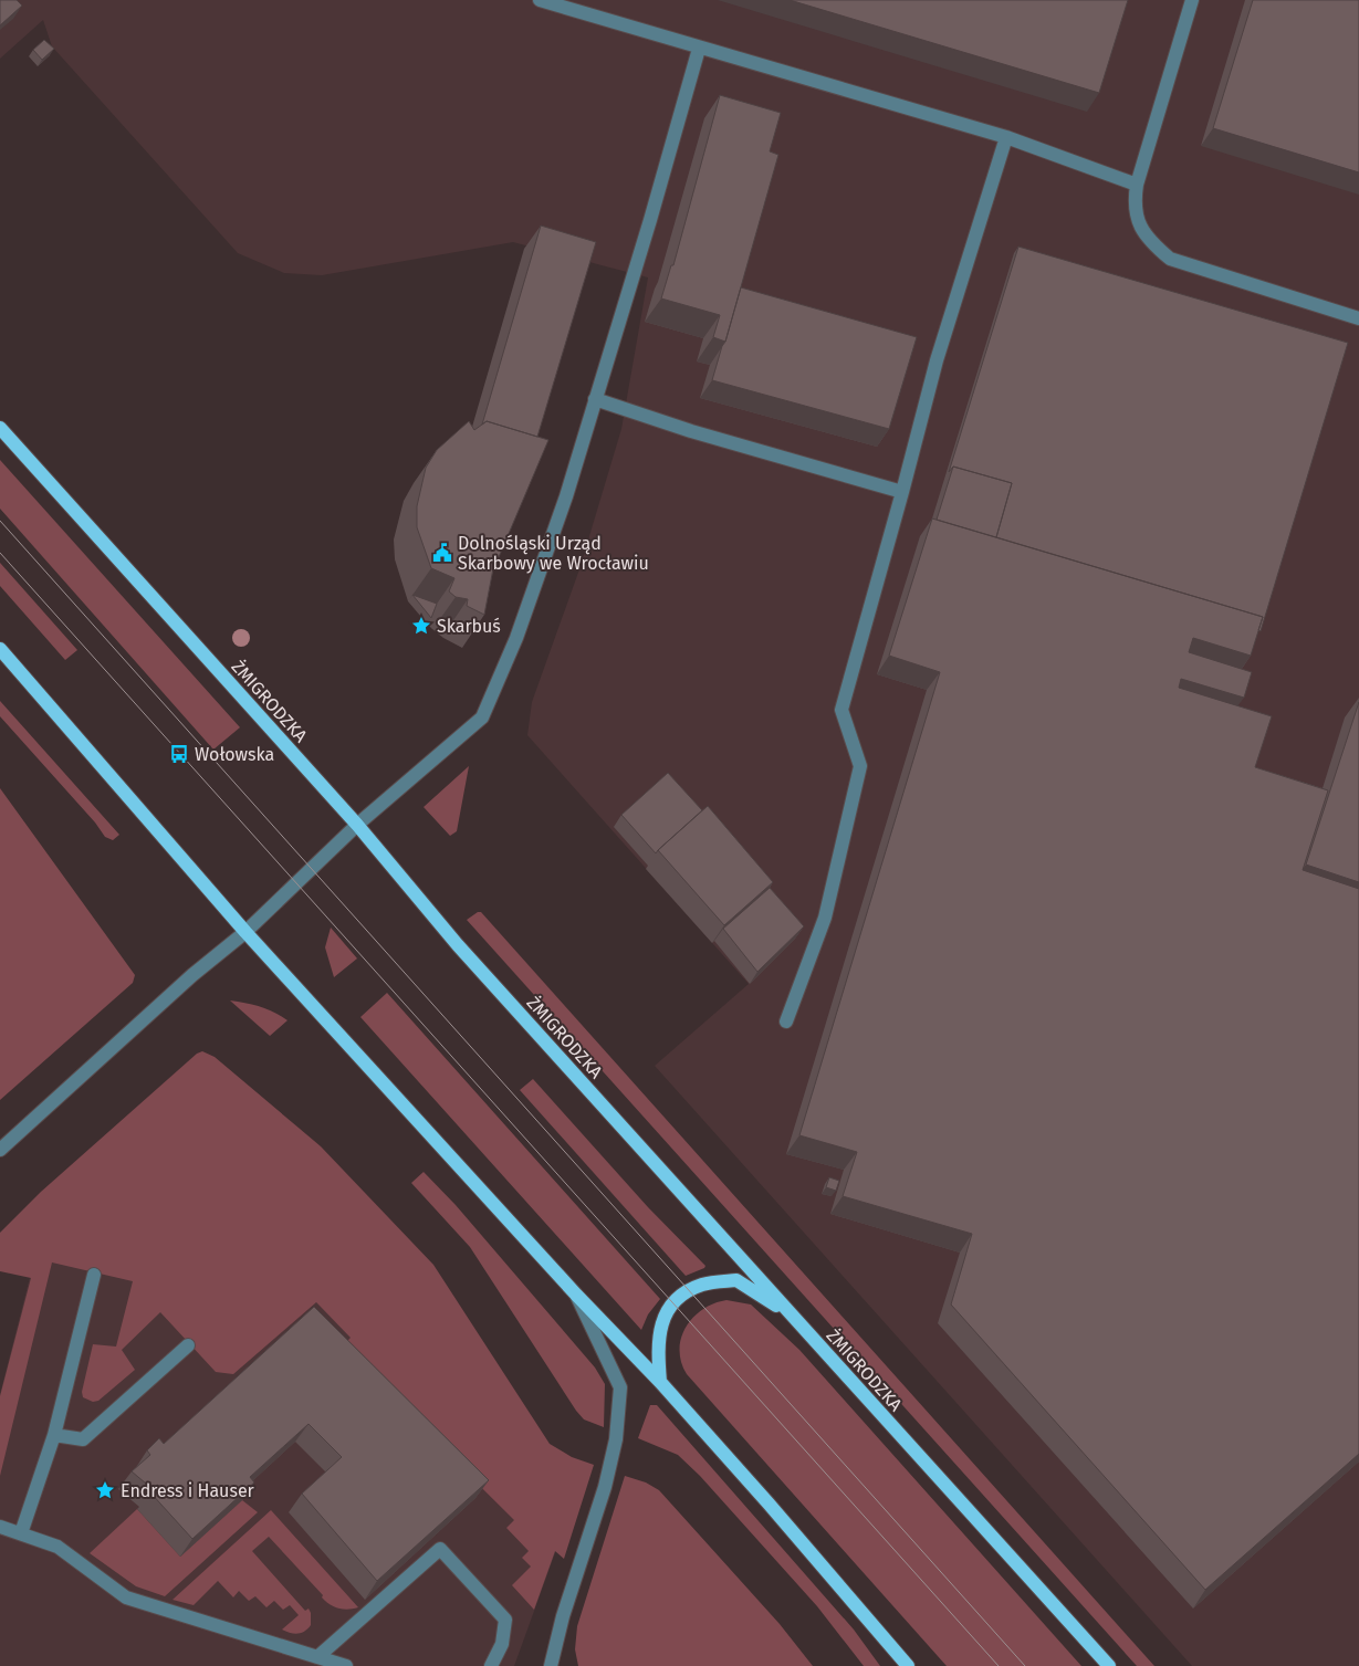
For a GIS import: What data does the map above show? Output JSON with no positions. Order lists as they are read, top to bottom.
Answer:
{
  "streets": {
    "main road": ["ŻMIGRODZKA"]
  },
  "places": {
    "public building": ["Dolnośląski Urząd Skarbowy we Wrocławiu"],
    "place": ["Skarbuś", "Endress i Hauser"],
    "bus stop": ["Wołowska"]
  }
}
